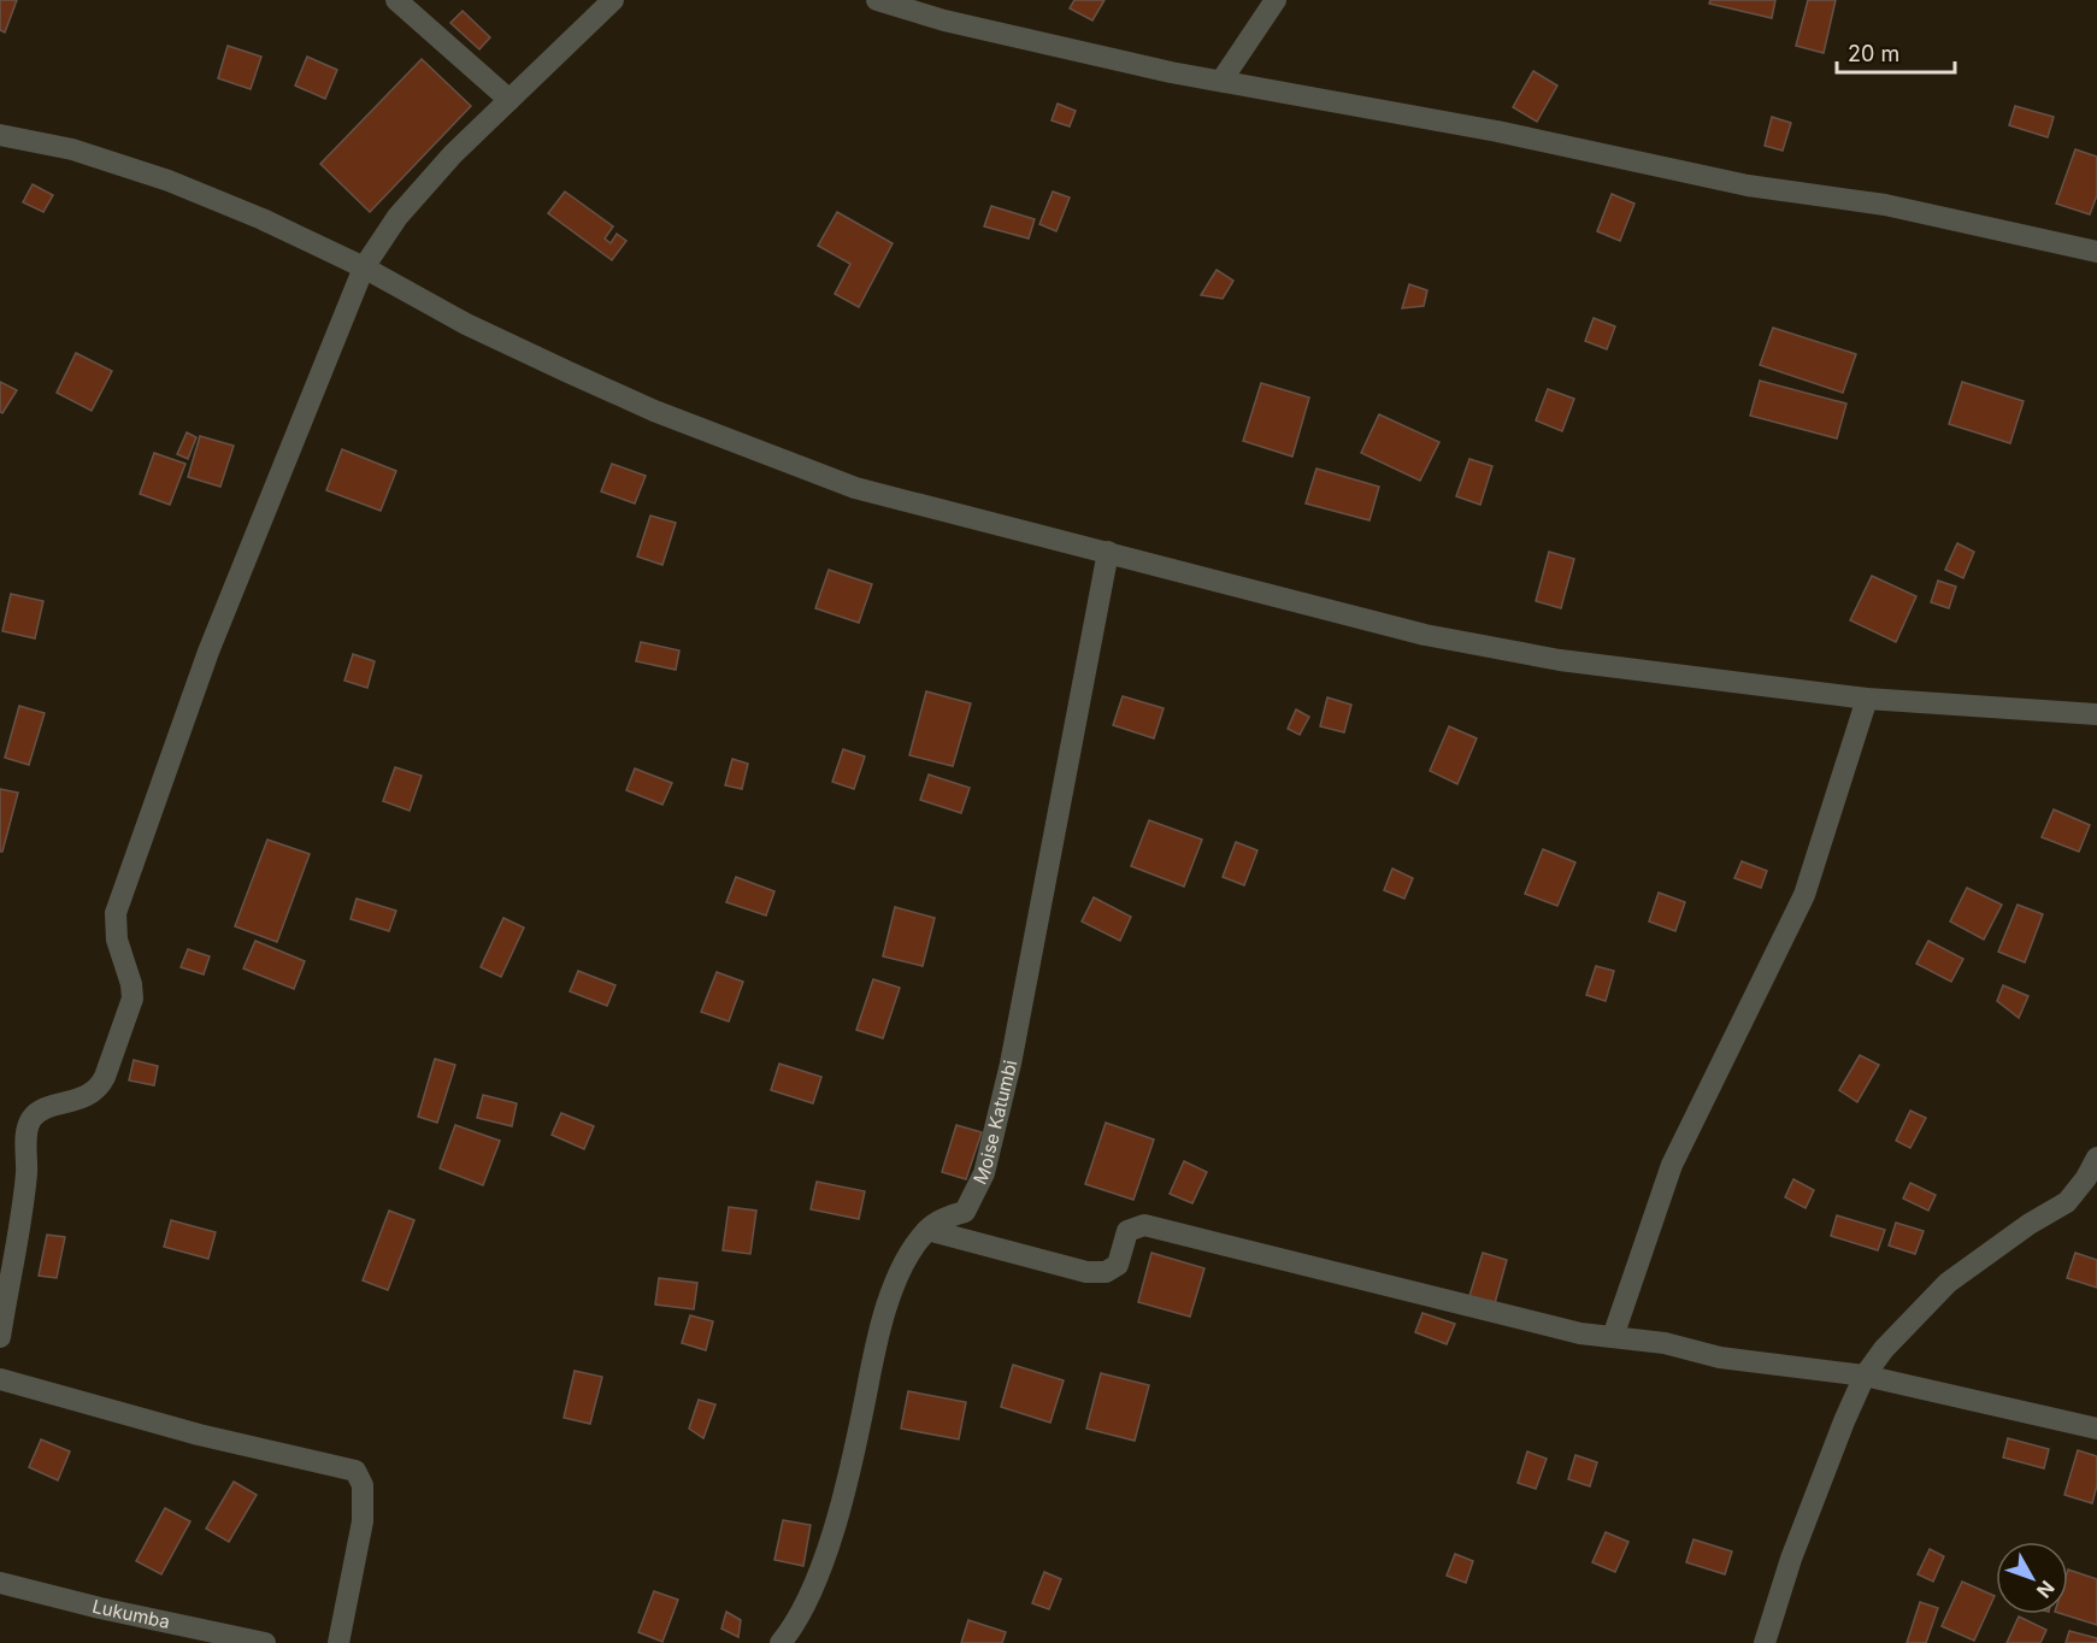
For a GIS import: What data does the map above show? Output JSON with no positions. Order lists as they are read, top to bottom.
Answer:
{
  "streets": {
    "street": ["Moise Katumbi", "Lukumba"]
  },
  "scale_bar": "20 m",
  "north": "bottom right"
}
